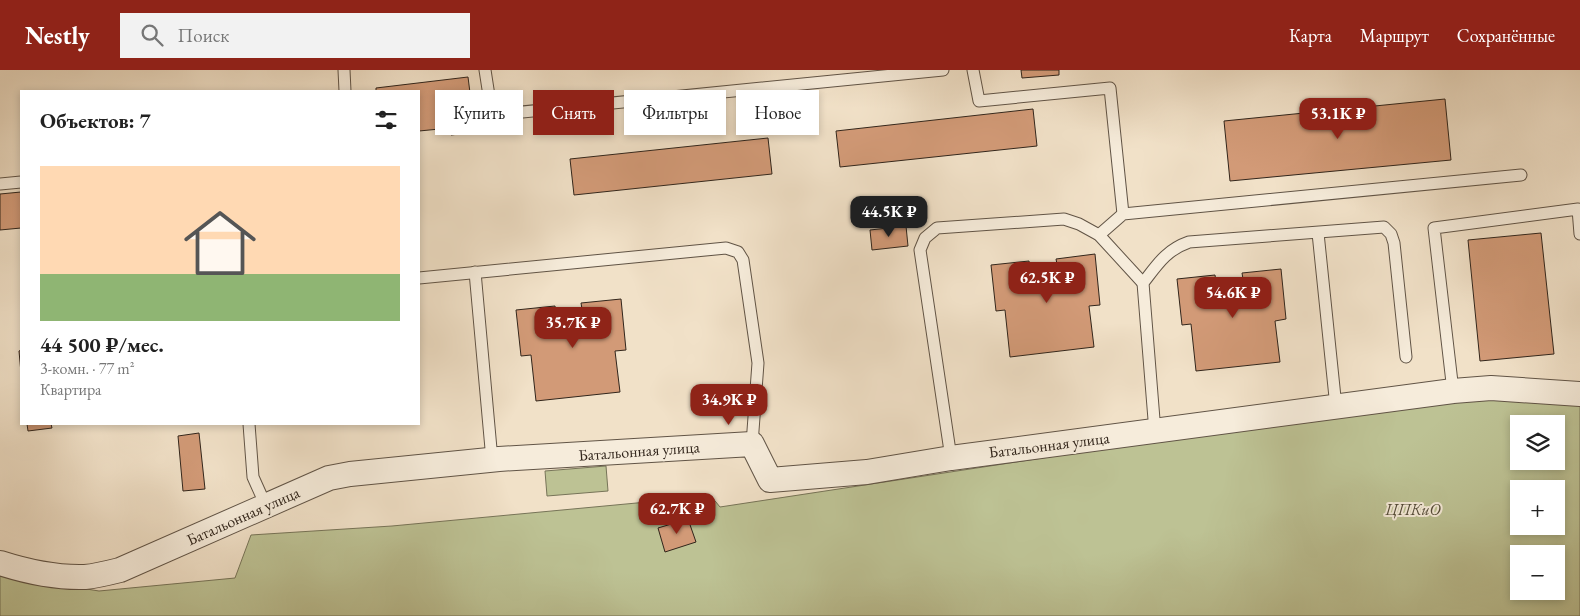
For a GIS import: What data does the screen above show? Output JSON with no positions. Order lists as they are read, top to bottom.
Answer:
{
  "streets": {
    "street": ["Батальонная улица"]
  },
  "parks": ["ЦПКиО"],
  "page": {
    "header": "Nestly",
    "search": "Поиск",
    "nav": ["Карта", "Маршрут", "Сохранённые"],
    "chip": [
      "Купить",
      "Снять",
      "Фильтры",
      "Новое"
    ],
    "heading": "Объектов: 7",
    "price": [
      "53.1K ₽",
      "44.5K ₽",
      "62.5K ₽",
      "54.6K ₽",
      "35.7K ₽",
      "34.9K ₽",
      "62.7K ₽"
    ],
    "list": [
      {
        "name": "44 500 ₽/мес.",
        "note": "3-комн. · 77 m² · Квартира"
      }
    ],
    "map_buttons": ["+", "−"]
  }
}
